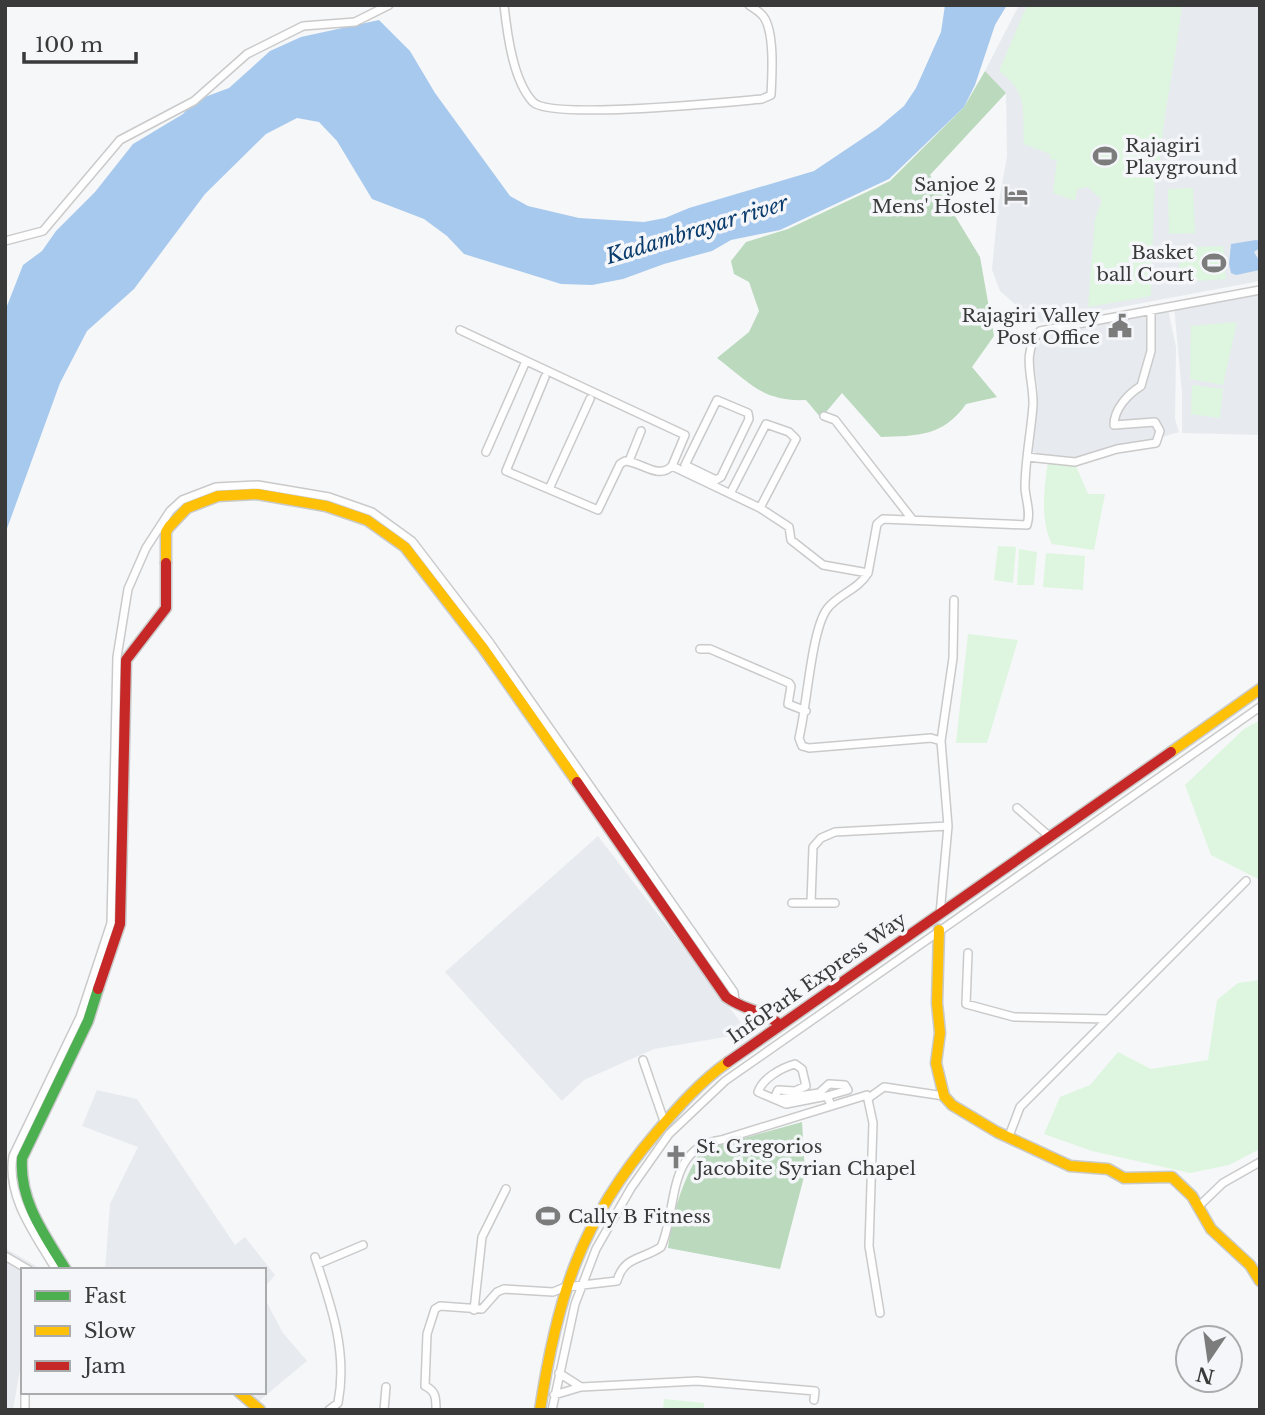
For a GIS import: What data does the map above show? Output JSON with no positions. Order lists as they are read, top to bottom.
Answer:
{
  "streets": {
    "street": ["InfoPark Express Way"]
  },
  "water": ["Kadambrayar river"],
  "places": {
    "sports": ["Rajagiri Playground", "Basket ball Court", "Cally B Fitness"],
    "hotel": ["Sanjoe 2 Mens' Hostel"],
    "public building": ["Rajagiri Valley Post Office"],
    "church": ["St. Gregorios Jacobite Syrian Chapel"]
  },
  "legend": ["Fast", "Slow", "Jam"],
  "scale_bar": "100 m",
  "north": "bottom"
}
